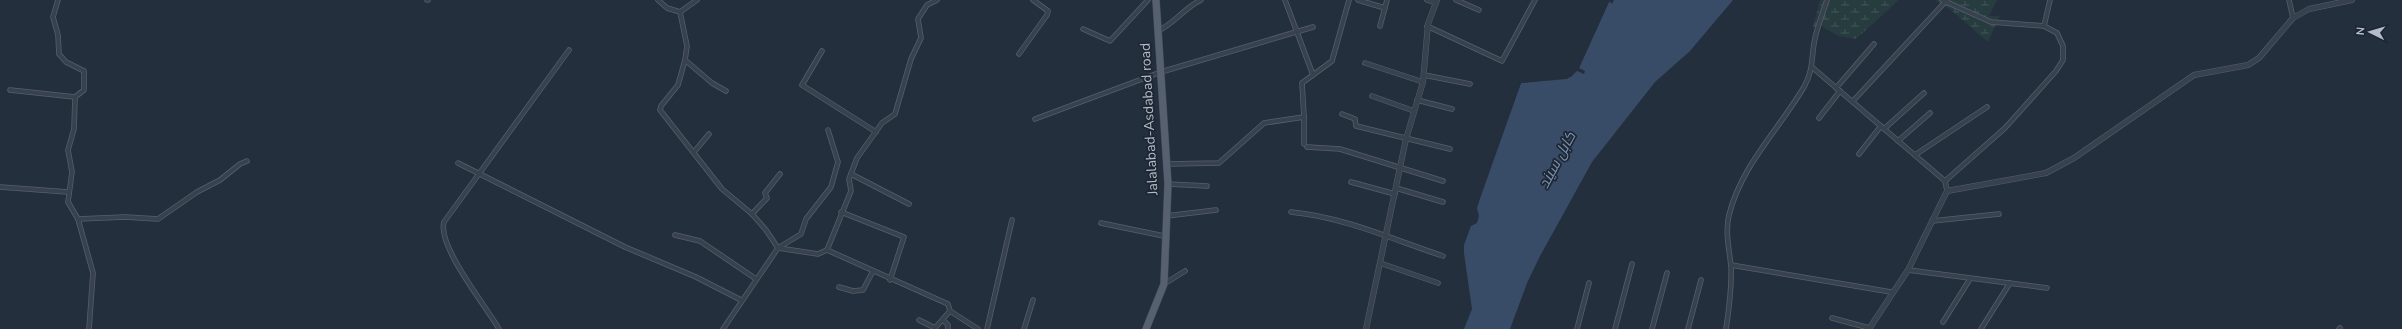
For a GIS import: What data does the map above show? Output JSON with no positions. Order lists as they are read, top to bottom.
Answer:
{
  "streets": {
    "main road": ["Jalalabad-Asdabad road"]
  },
  "water": ["کابل سيند"],
  "north": "left"
}
